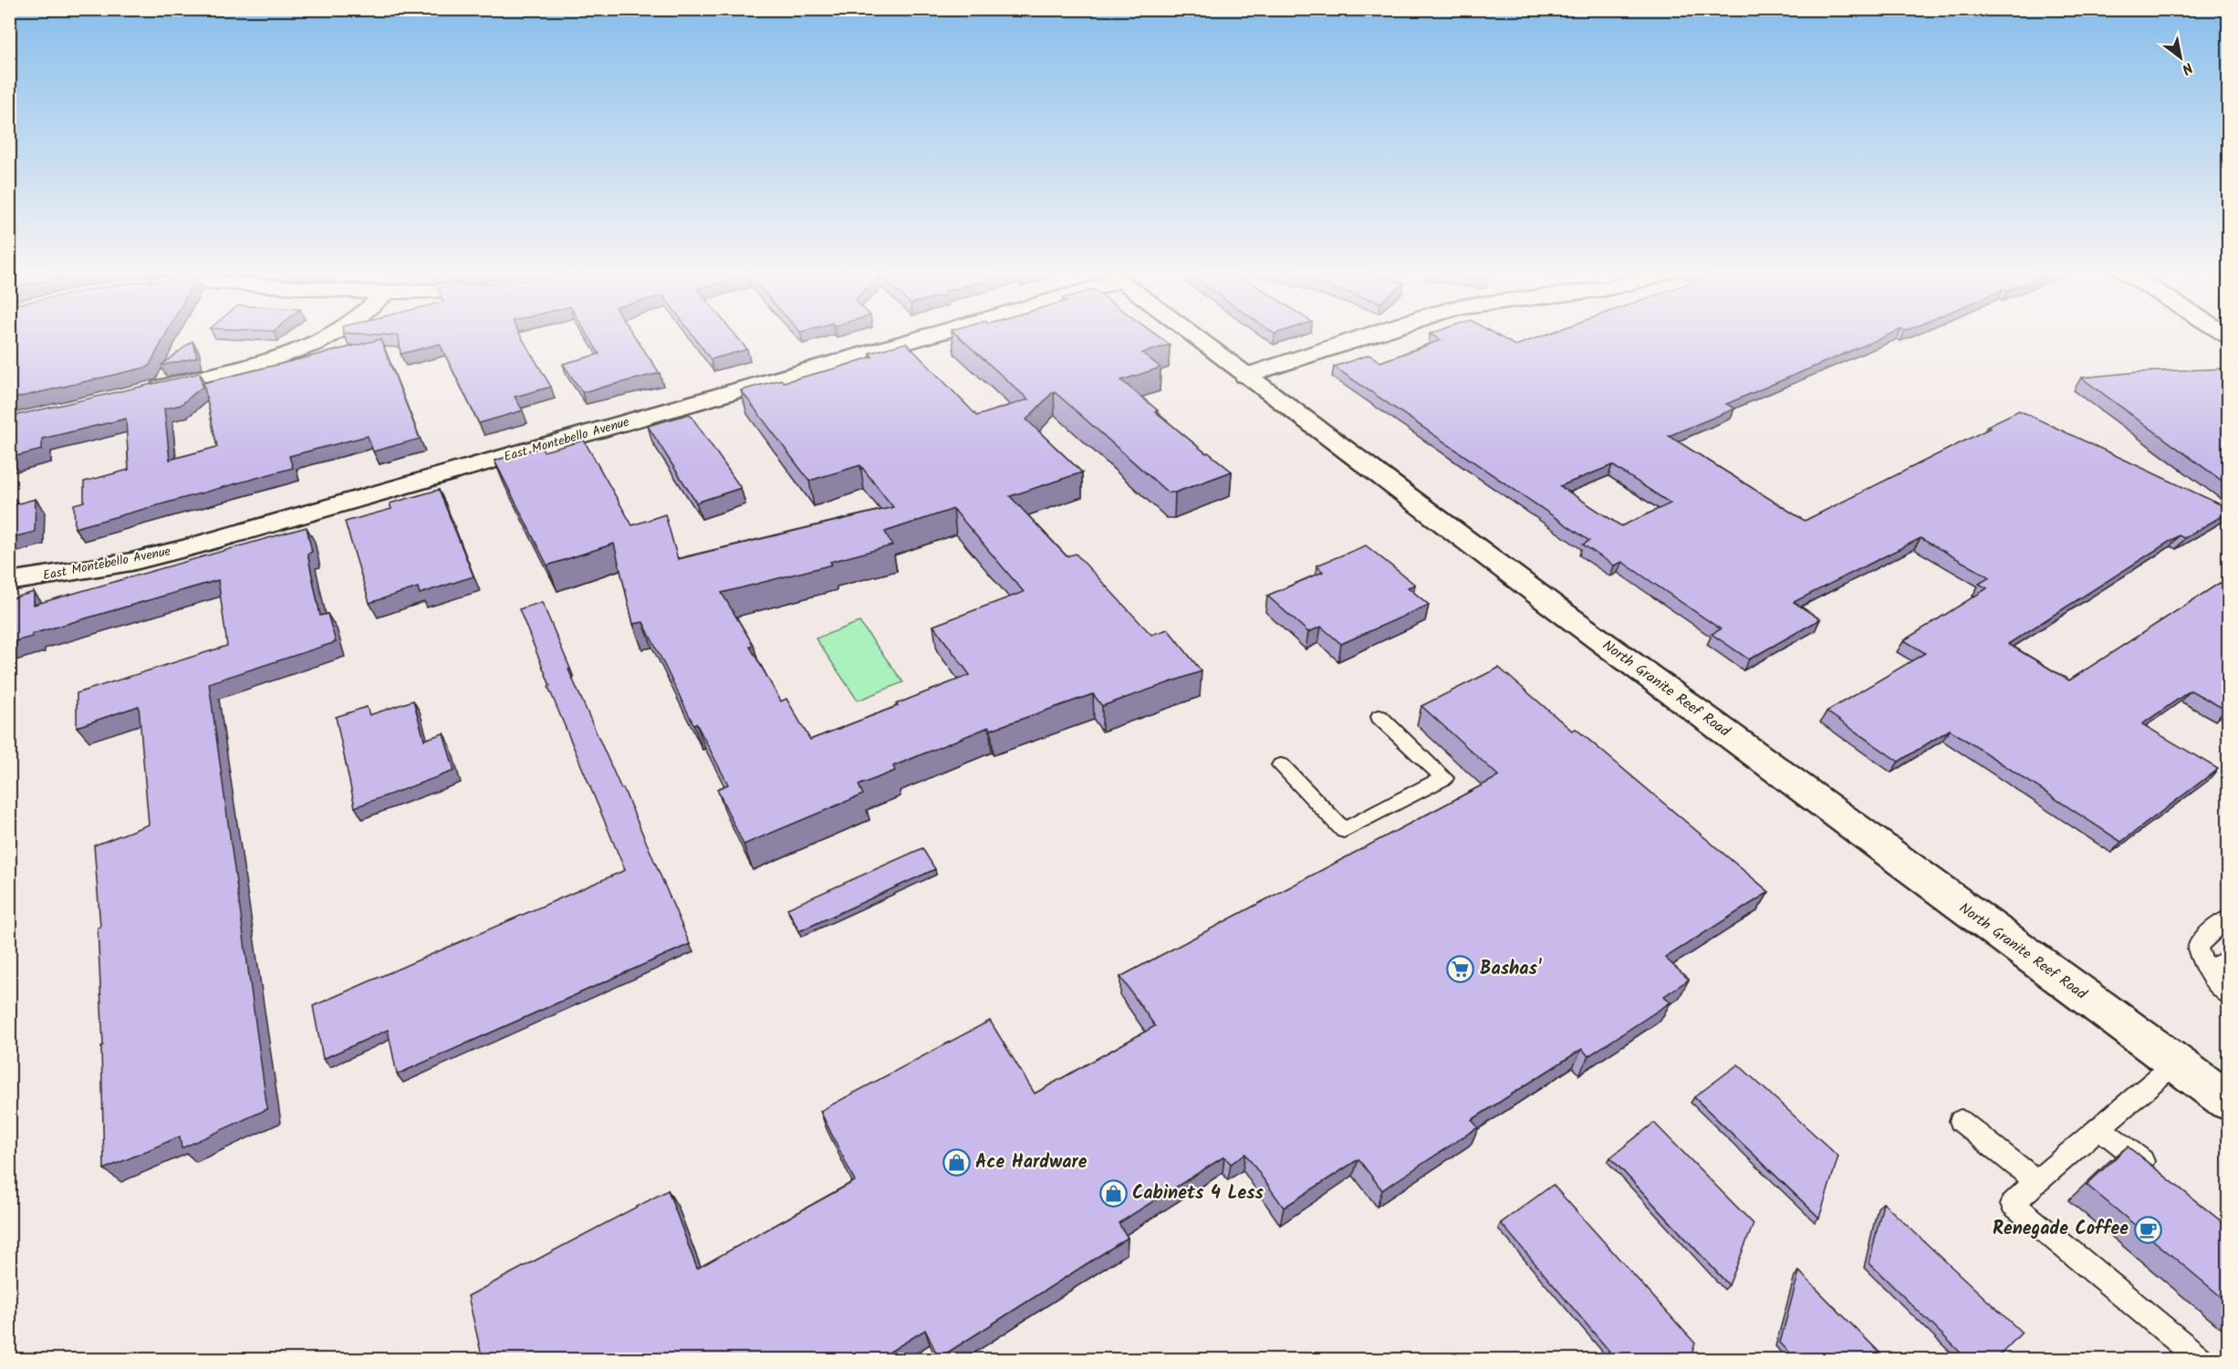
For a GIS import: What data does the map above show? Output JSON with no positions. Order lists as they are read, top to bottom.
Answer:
{
  "streets": {
    "street": ["East Montebello Avenue", "North Granite Reef Road"]
  },
  "places": {
    "supermarket": ["Bashas'"],
    "shop": ["Ace Hardware", "Cabinets 4 Less"],
    "cafe": ["Renegade Coffee"]
  },
  "north": "bottom right"
}
